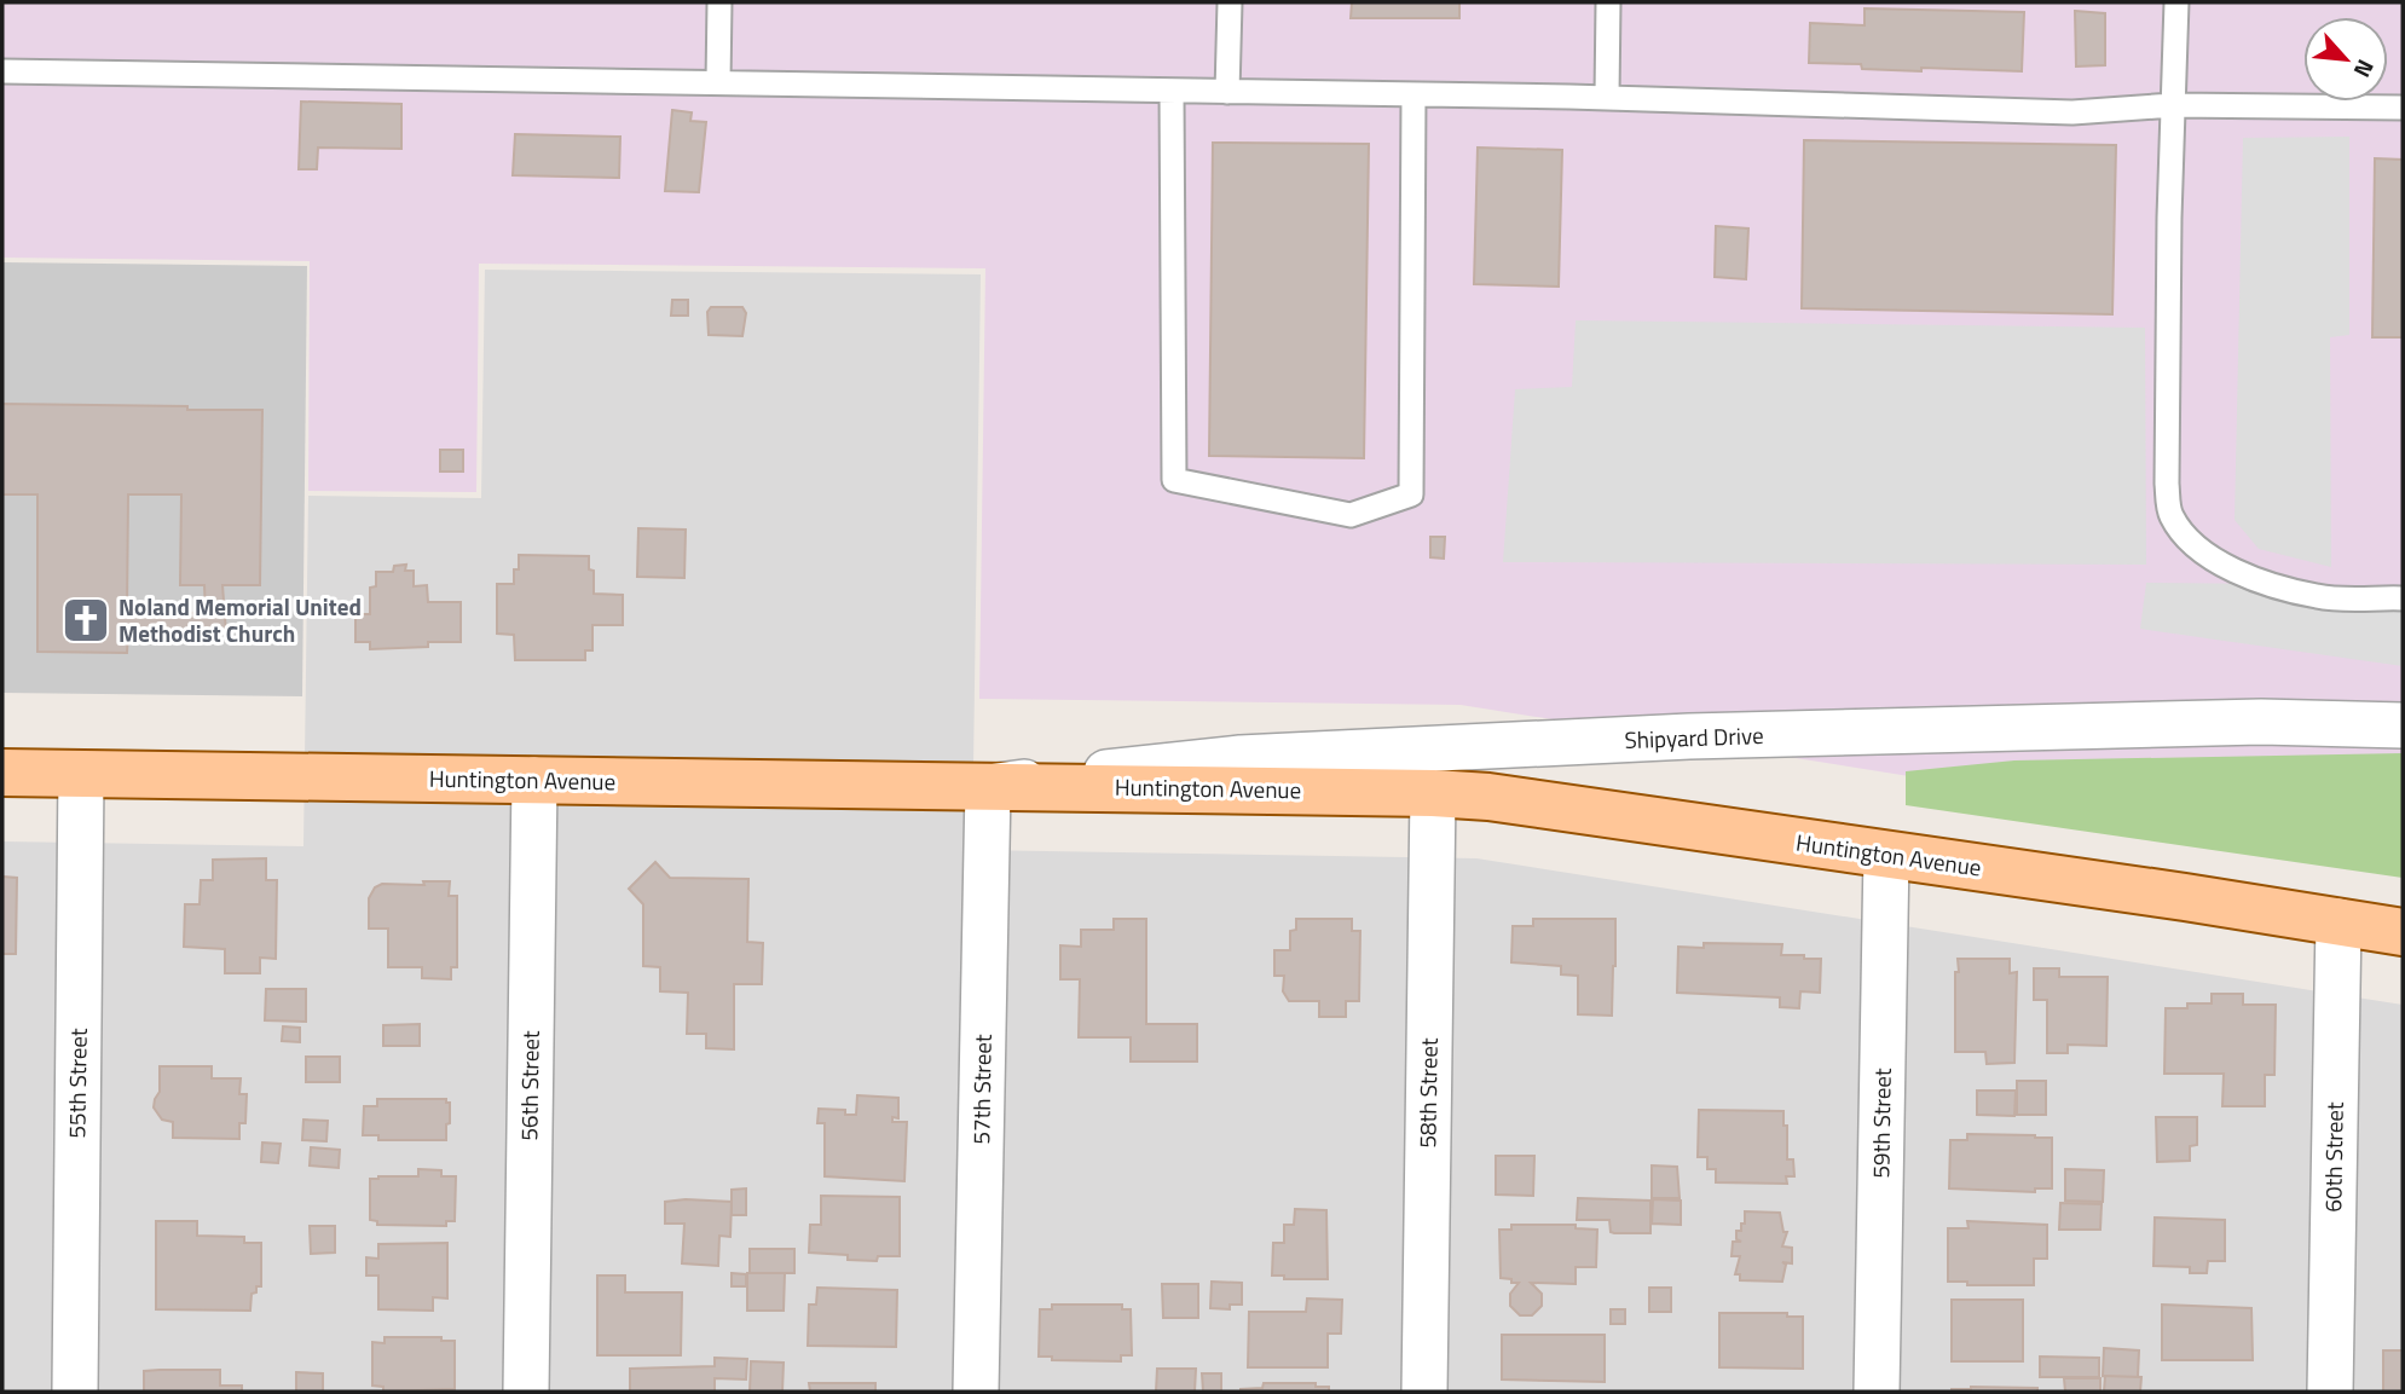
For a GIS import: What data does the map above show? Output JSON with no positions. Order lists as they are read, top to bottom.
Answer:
{
  "streets": {
    "main road": ["Huntington Avenue"],
    "street": [
      "Shipyard Drive",
      "55th Street",
      "56th Street",
      "57th Street",
      "58th Street",
      "59th Street",
      "60th Street"
    ]
  },
  "crossings": [
    ["Shipyard Drive", "Huntington Avenue"],
    ["Shipyard Drive", "57th Street"],
    ["Huntington Avenue", "55th Street"],
    ["Huntington Avenue", "56th Street"],
    ["Huntington Avenue", "57th Street"],
    ["Huntington Avenue", "58th Street"],
    ["Huntington Avenue", "59th Street"],
    ["Huntington Avenue", "60th Street"]
  ],
  "places": {
    "church": ["Noland Memorial United Methodist Church"]
  },
  "north": "bottom right"
}
